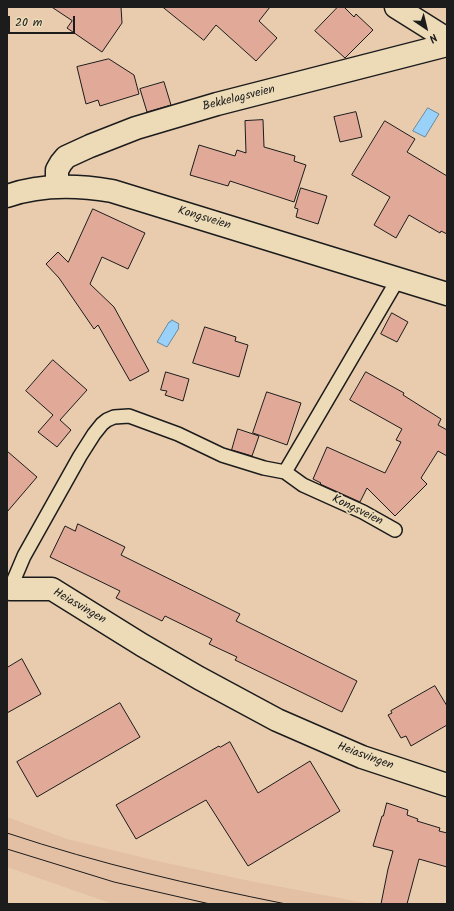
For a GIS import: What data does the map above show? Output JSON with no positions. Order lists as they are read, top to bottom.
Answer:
{
  "streets": {
    "street": ["Bekkelagsveien", "Kongsveien", "Heiasvingen"]
  },
  "crossings": [
    ["Bekkelagsveien", "Kongsveien"],
    ["Kongsveien", "Heiasvingen"]
  ],
  "scale_bar": "20 m",
  "north": "bottom right"
}
